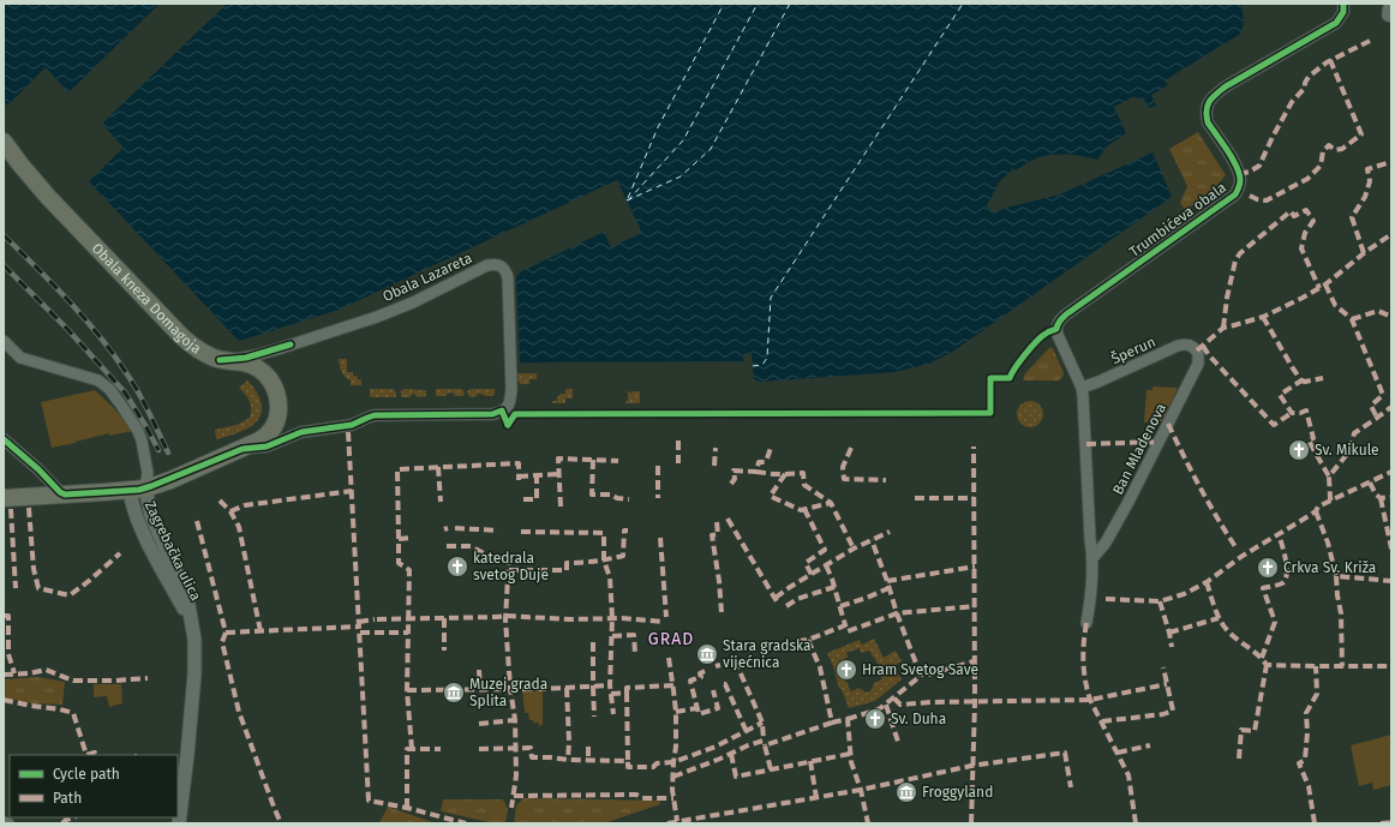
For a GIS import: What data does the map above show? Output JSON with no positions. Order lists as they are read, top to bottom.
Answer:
{
  "streets": {
    "main road": ["Obala kneza Domagoja"],
    "street": [
      "Trumbićeva obala",
      "Obala Lazareta",
      "Šperun",
      "Ban Mladenova",
      "Zagrebačka ulica"
    ]
  },
  "crossings": [
    ["Trumbićeva obala", "Šperun"],
    ["Obala Lazareta", "Obala kneza Domagoja"],
    ["Obala kneza Domagoja", "Zagrebačka ulica"],
    ["Šperun", "Ban Mladenova"]
  ],
  "districts": ["GRAD"],
  "places": {
    "church": [
      "Sv. Mikule",
      "katedrala svetog Duje",
      "Crkva Sv. Križa",
      "Hram Svetog Save",
      "Sv. Duha"
    ],
    "museum": ["Stara gradska vijećnica", "Muzej grada Splita", "Froggyland"]
  },
  "legend": ["Cycle path", "Path"]
}
